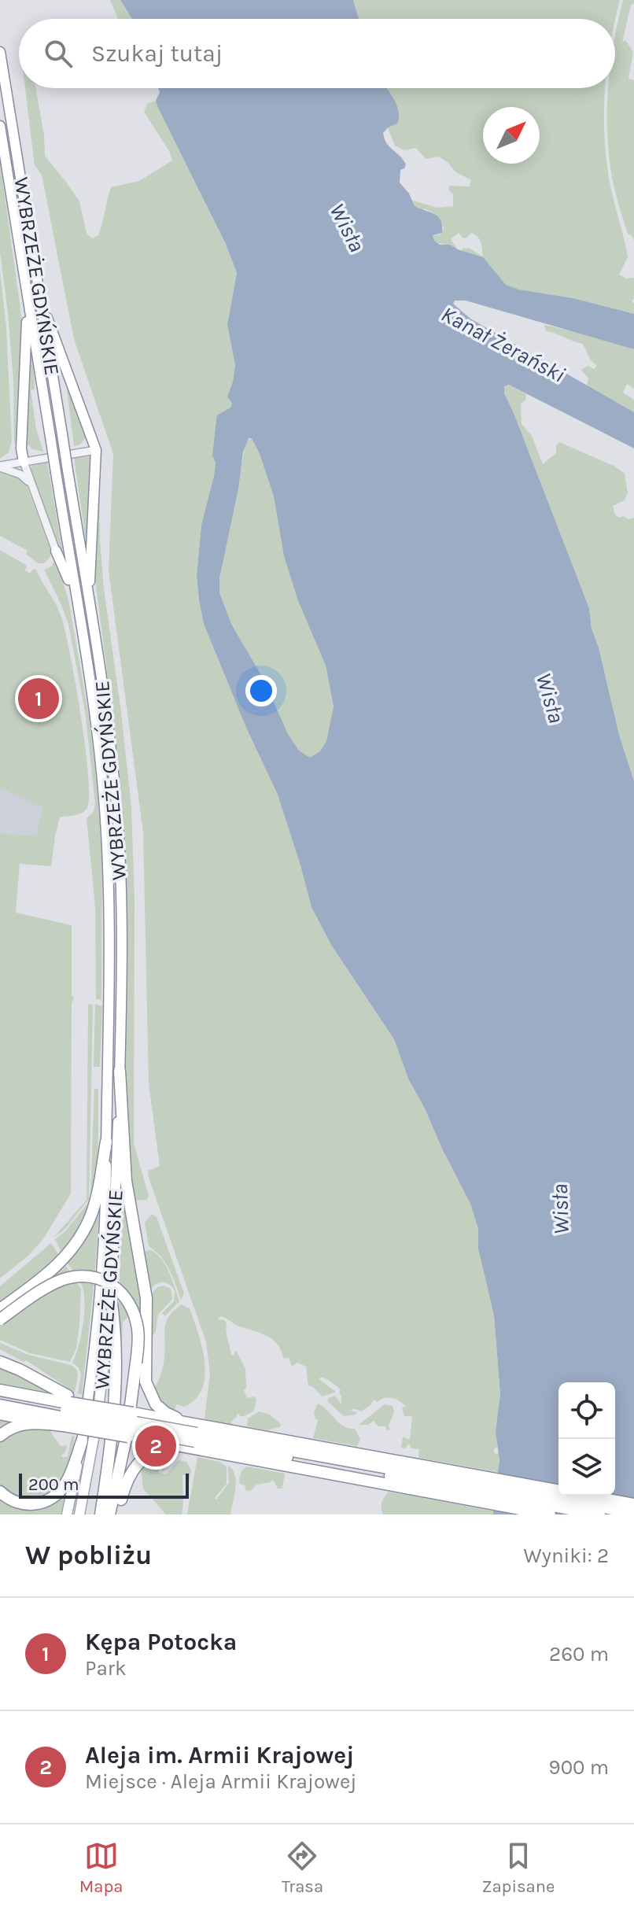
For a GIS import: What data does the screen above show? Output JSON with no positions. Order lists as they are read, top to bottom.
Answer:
{
  "streets": {
    "main road": ["WYBRZEŻE GDYŃSKIE"]
  },
  "water": ["Wisła", "Kanał Żerański"],
  "scale_bar": "200 m",
  "north": "top right",
  "page": {
    "search": "Szukaj tutaj",
    "pins": ["1", "2"],
    "scale": "200 m",
    "heading": ["W pobliżu", "Wyniki: 2"],
    "list": [
      {
        "mark": "1",
        "name": "Kępa Potocka",
        "note": "Park",
        "value": "260 m"
      },
      {
        "mark": "2",
        "name": "Aleja im. Armii Krajowej",
        "note": "Miejsce · Aleja Armii Krajowej",
        "value": "900 m"
      }
    ],
    "nav": ["Mapa", "Trasa", "Zapisane"]
  }
}
